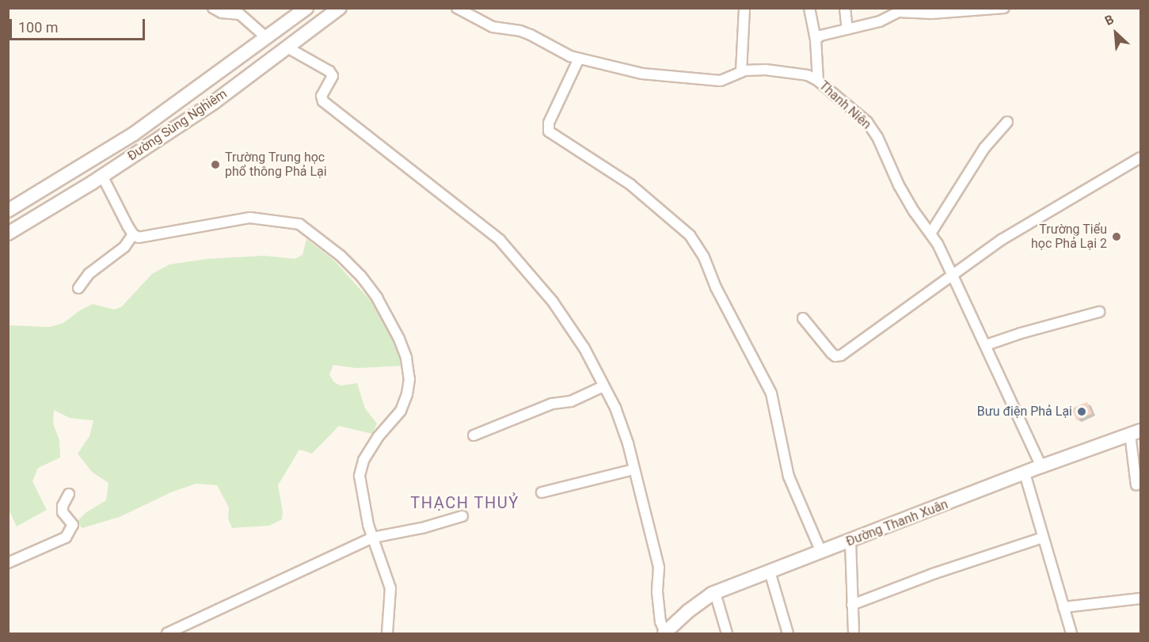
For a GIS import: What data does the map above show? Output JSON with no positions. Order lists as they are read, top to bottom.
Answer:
{
  "streets": {
    "street": ["Thanh Niên", "Đường Sùng Nghiêm", "Đường Thanh Xuân"]
  },
  "crossings": [
    ["Thanh Niên", "Đường Thanh Xuân"]
  ],
  "districts": ["THẠCH THUỶ"],
  "places": ["Trường Trung học phổ thông Phả Lại", "Trường Tiểu học Phả Lại 2", "Bưu điện Phả Lại"],
  "scale_bar": "100 m",
  "north": "top left"
}
